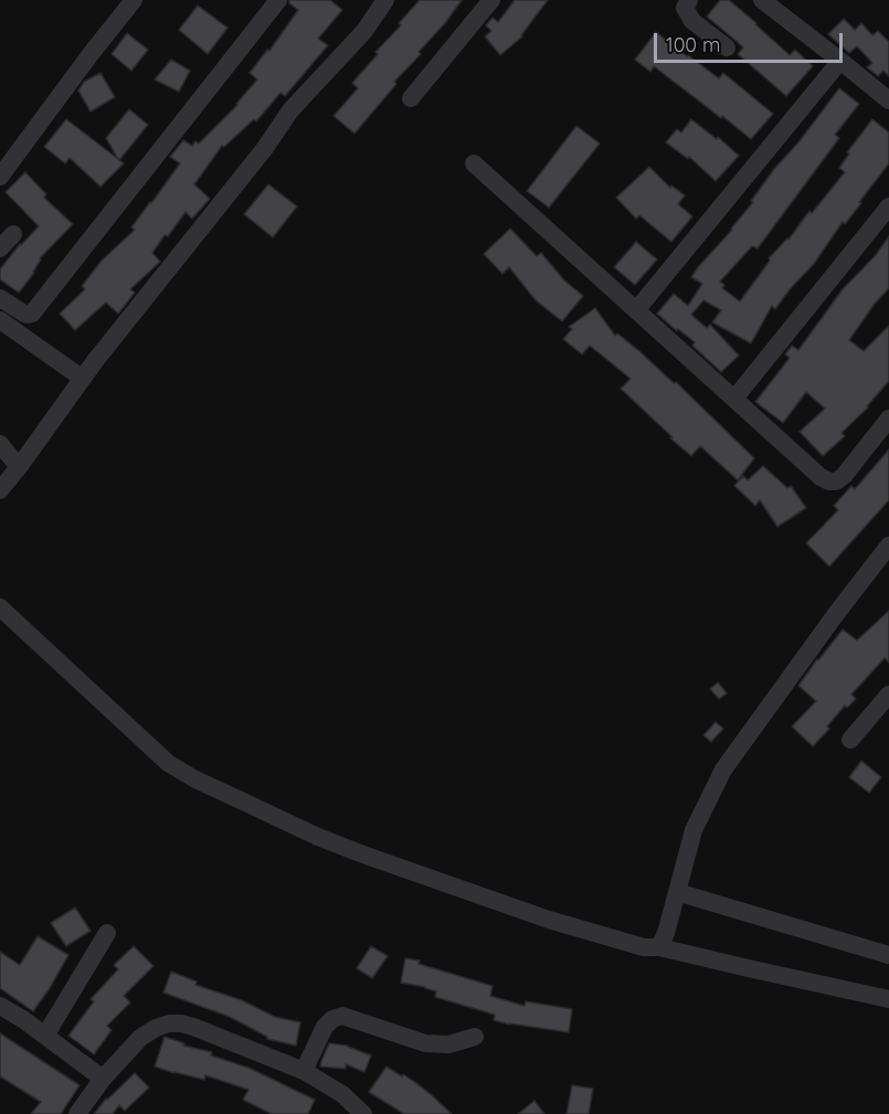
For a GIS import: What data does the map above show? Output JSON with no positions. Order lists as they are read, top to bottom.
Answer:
{
  "scale_bar": "100 m"
}
